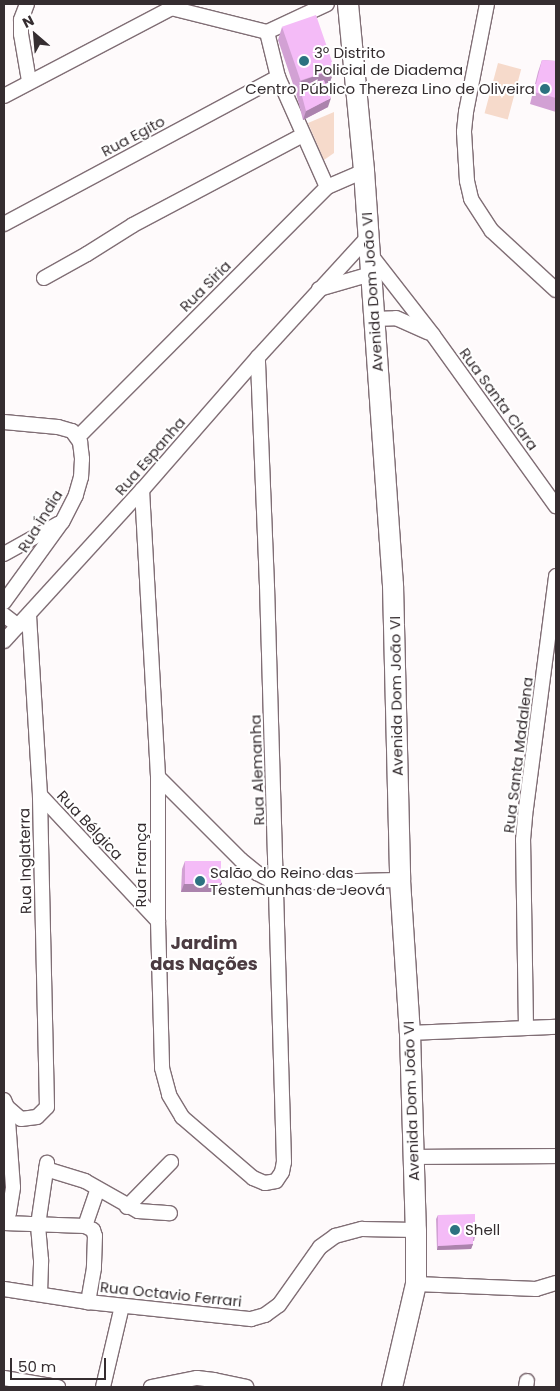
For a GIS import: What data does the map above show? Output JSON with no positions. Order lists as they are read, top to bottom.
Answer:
{
  "streets": {
    "street": [
      "Rua Egito",
      "Rua Siria",
      "Avenida Dom João VI",
      "Rua Santa Clara",
      "Rua Espanha",
      "Rua Índia",
      "Rua Santa Madalena",
      "Rua Alemanha",
      "Rua Bélgica",
      "Rua Inglaterra",
      "Rua França",
      "Rua Octavio Ferrari"
    ]
  },
  "crossings": [
    ["Rua Siria", "Avenida Dom João VI"],
    ["Rua Siria", "Rua Índia"],
    ["Avenida Dom João VI", "Rua Santa Clara"],
    ["Avenida Dom João VI", "Rua Espanha"],
    ["Avenida Dom João VI", "Rua Octavio Ferrari"],
    ["Rua Santa Clara", "Rua Espanha"],
    ["Rua Espanha", "Rua Alemanha"],
    ["Rua Espanha", "Rua Inglaterra"],
    ["Rua Espanha", "Rua França"],
    ["Rua Alemanha", "Rua França"],
    ["Rua Bélgica", "Rua Inglaterra"],
    ["Rua Bélgica", "Rua França"]
  ],
  "districts": ["Jardim das Nações"],
  "places": [
    "3º Distrito Policial de Diadema",
    "Centro Público Thereza Lino de Oliveira",
    "Salão do Reino das Testemunhas de Jeová",
    "Shell"
  ],
  "scale_bar": "50 m",
  "north": "top left"
}
